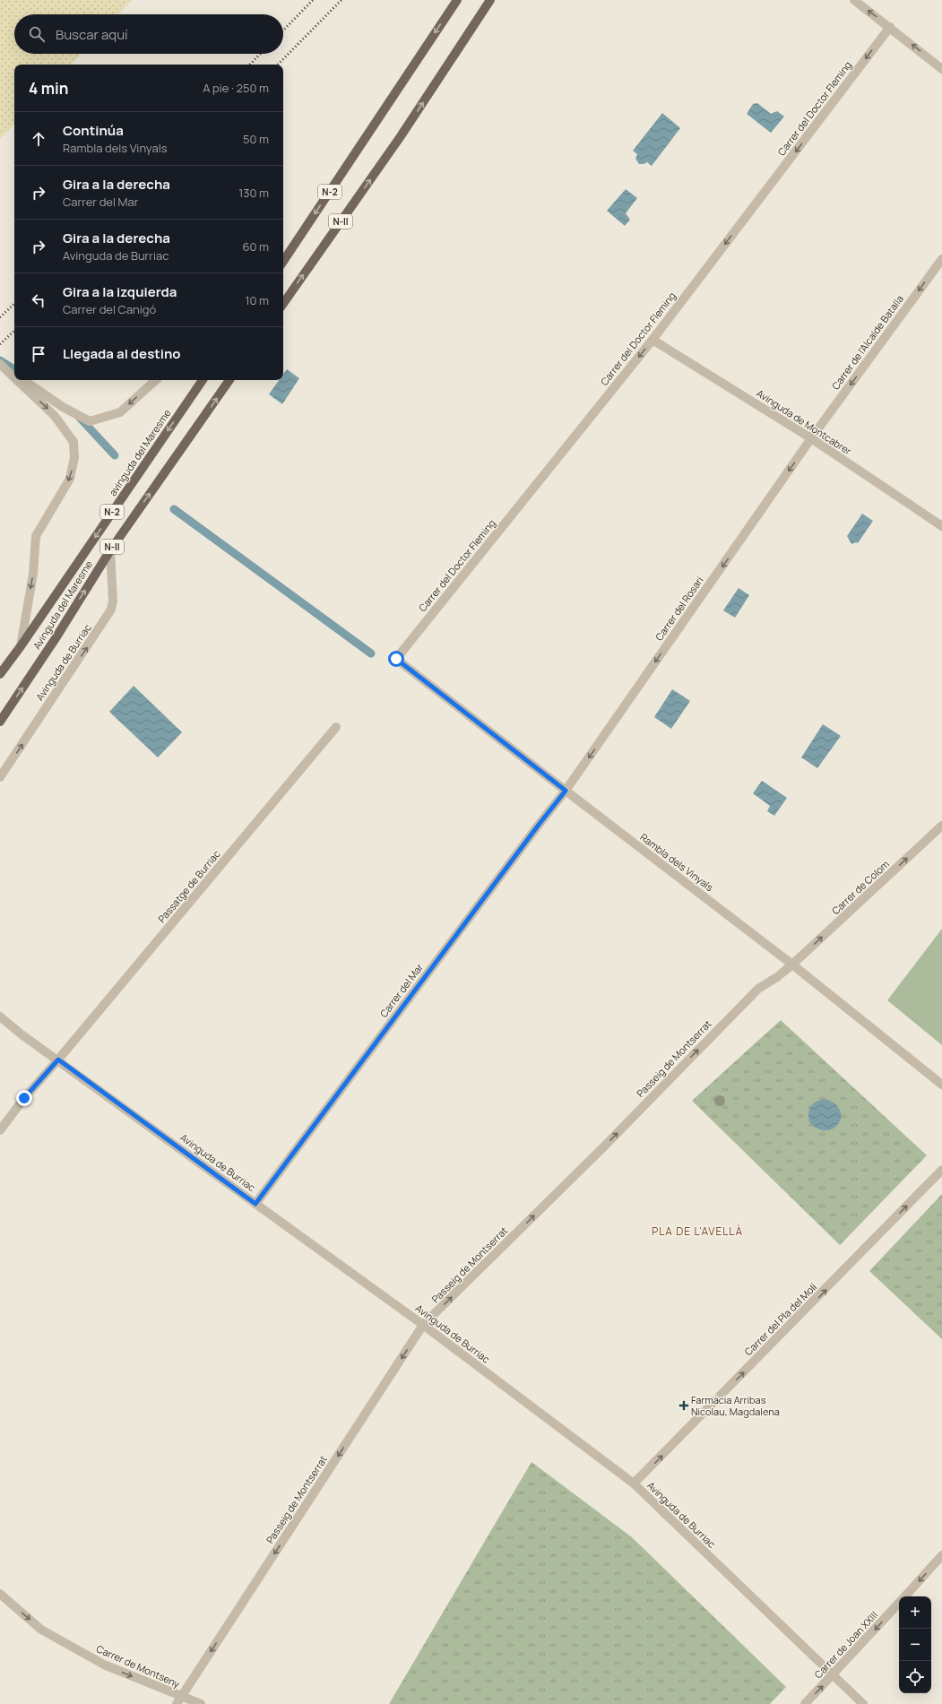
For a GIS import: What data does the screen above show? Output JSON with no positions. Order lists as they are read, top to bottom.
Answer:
{
  "streets": {
    "main road": [
      "N-2",
      "N-II",
      "avinguda del Maresme",
      "Avinguda del Maresme"
    ],
    "street": [
      "Carrer del Doctor Fleming",
      "Carrer de l'Alcalde Batalla",
      "Avinguda de Montcabrer",
      "Carrer del Rosari",
      "Avinguda de Burriac",
      "Rambla dels Vinyals",
      "Passatge de Burriac",
      "Carrer de Colom",
      "Carrer del Mar",
      "Passeig de Montserrat",
      "Carrer del Pla del Molí",
      "Carrer de Joan XXIII",
      "Carrer de Montseny"
    ]
  },
  "crossings": [
    ["Carrer del Doctor Fleming", "Avinguda de Montcabrer"],
    ["Carrer del Doctor Fleming", "Rambla dels Vinyals"],
    ["Carrer de l'Alcalde Batalla", "Avinguda de Montcabrer"],
    ["Carrer de l'Alcalde Batalla", "Carrer del Rosari"],
    ["Avinguda de Montcabrer", "Carrer del Rosari"],
    ["avinguda del Maresme", "Avinguda del Maresme"],
    ["Avinguda del Maresme", "Avinguda de Burriac"],
    ["Carrer del Rosari", "Rambla dels Vinyals"],
    ["Carrer del Rosari", "Carrer del Mar"],
    ["Avinguda de Burriac", "Passatge de Burriac"],
    ["Avinguda de Burriac", "Carrer del Mar"],
    ["Avinguda de Burriac", "Passeig de Montserrat"],
    ["Avinguda de Burriac", "Carrer del Pla del Molí"],
    ["Avinguda de Burriac", "Carrer de Joan XXIII"],
    ["Rambla dels Vinyals", "Carrer de Colom"],
    ["Rambla dels Vinyals", "Carrer del Mar"],
    ["Rambla dels Vinyals", "Passeig de Montserrat"],
    ["Carrer de Colom", "Passeig de Montserrat"],
    ["Passeig de Montserrat", "Carrer de Montseny"]
  ],
  "one_way": [
    "Carrer del Doctor Fleming",
    "Carrer de l'Alcalde Batalla",
    "avinguda del Maresme",
    "Avinguda del Maresme",
    "Carrer del Rosari",
    "Carrer de Colom",
    "Carrer del Pla del Molí",
    "Carrer de Montseny"
  ],
  "districts": ["PLA DE L'AVELLÀ"],
  "places": {
    "health": ["Farmàcia Arribas Nicolau, Magdalena"]
  },
  "page": {
    "search": "Buscar aquí",
    "heading": ["4 min", "A pie · 250 m"],
    "list": [
      ["Continúa", "Rambla dels Vinyals", "50 m"],
      ["Gira a la derecha", "Carrer del Mar", "130 m"],
      ["Gira a la derecha", "Avinguda de Burriac", "60 m"],
      ["Gira a la izquierda", "Carrer del Canigó", "10 m"],
      "Llegada al destino"
    ],
    "map_buttons": ["+", "−"]
  }
}
